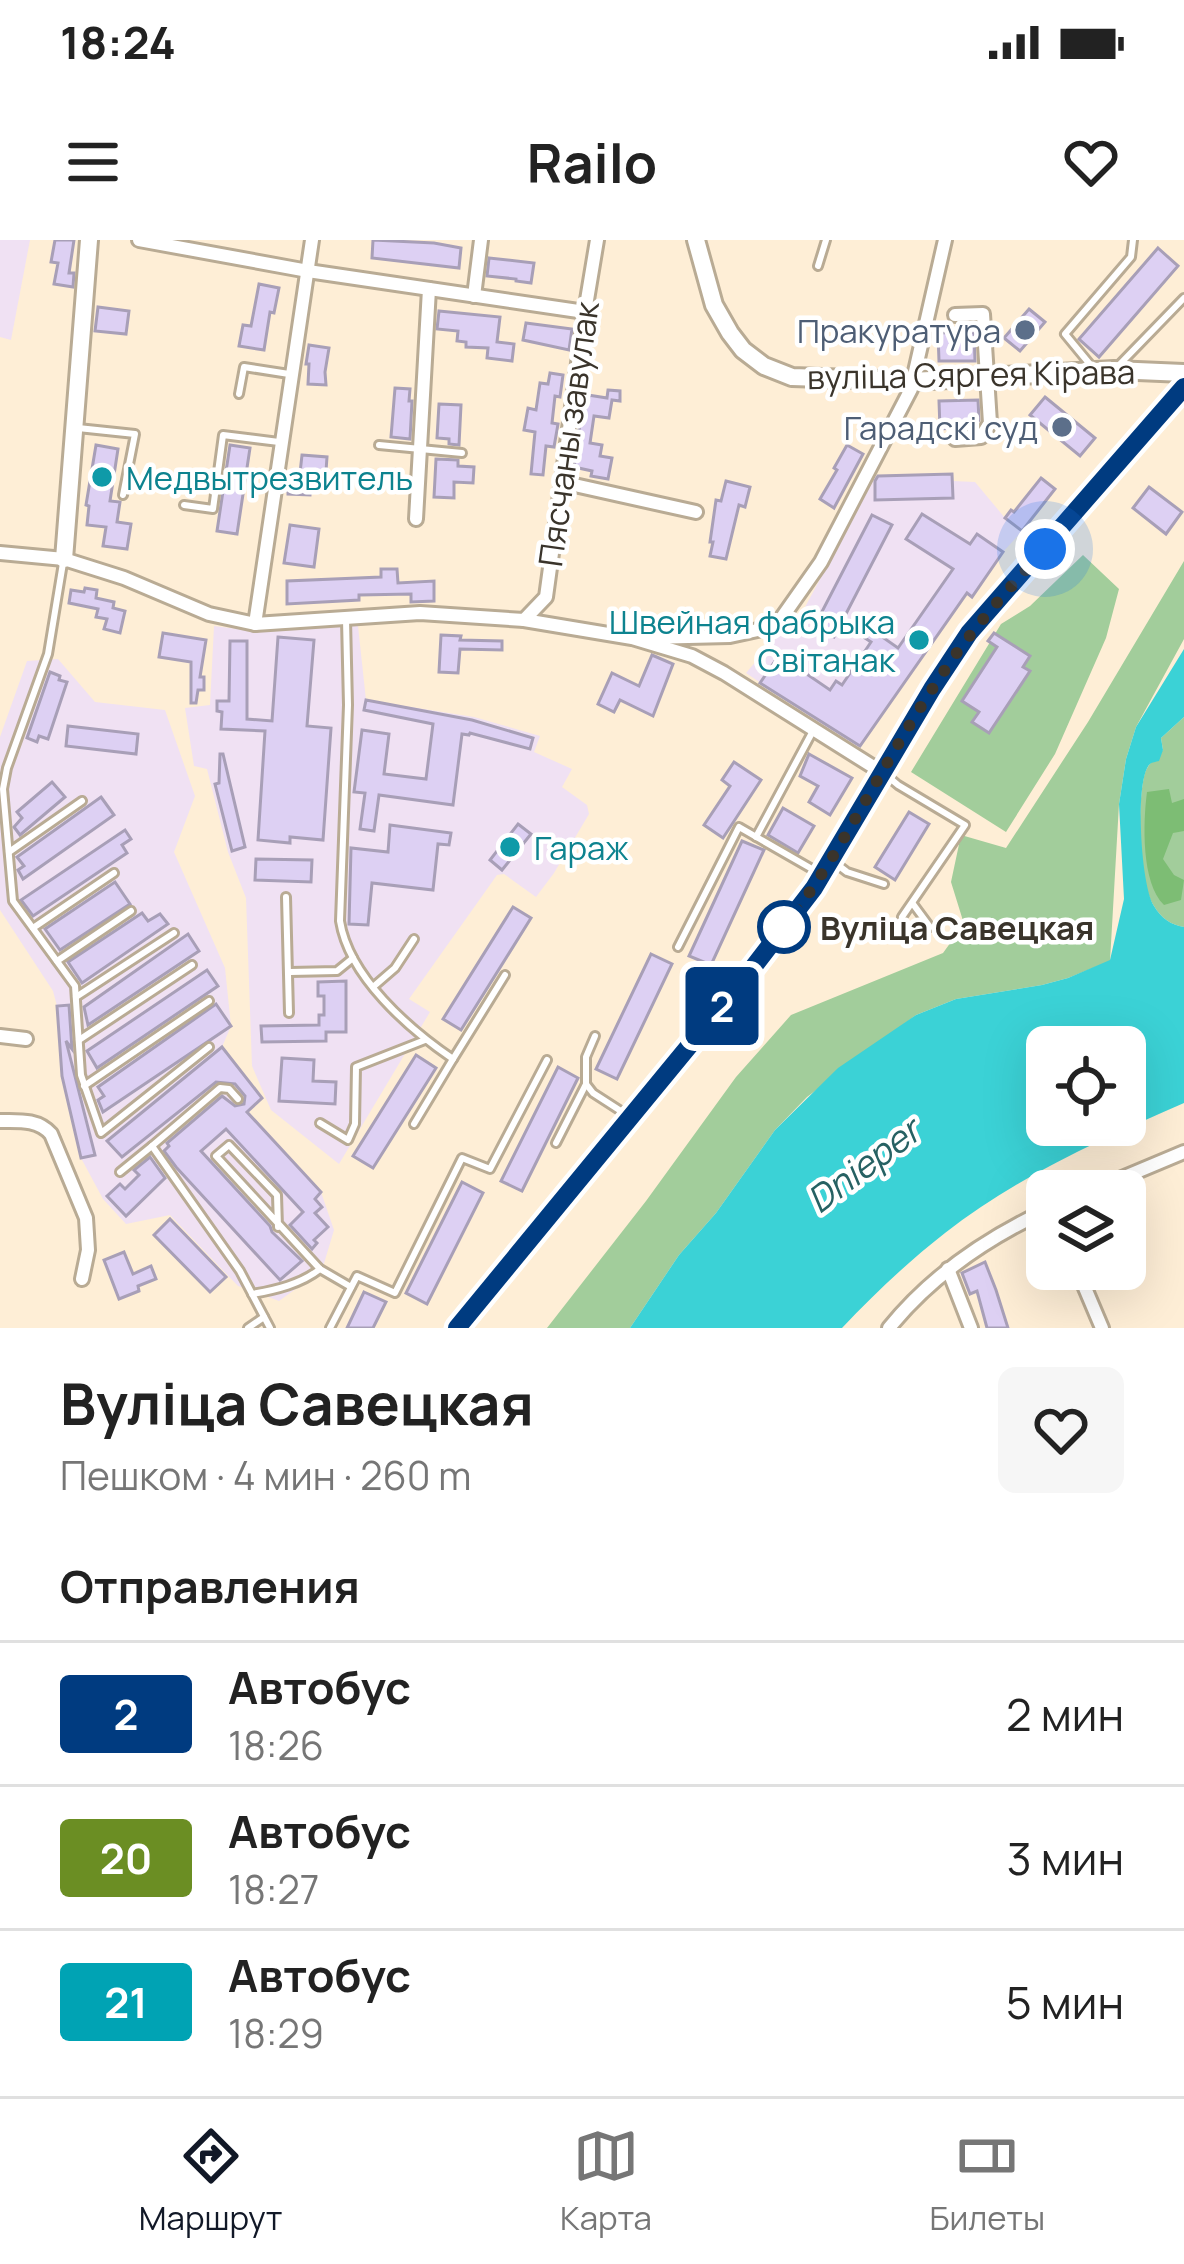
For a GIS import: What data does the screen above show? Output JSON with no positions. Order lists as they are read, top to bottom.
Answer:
{
  "streets": {
    "street": ["вуліца Сяргея Кірава", "Пясчаны завулак"]
  },
  "water": ["Dnieper"],
  "places": [
    "Пракуратура",
    "Гарадскі суд",
    "Медвытрезвитель",
    "Швейная фабрыка Світанак",
    "Гараж",
    "Вуліца Савецкая"
  ],
  "lines": ["bus line 2"],
  "page": {
    "status": "18:24",
    "header": "Railo",
    "on_map": "2",
    "heading": [
      ["Вуліца Савецкая", "Пешком · 4 мин · 260 m"],
      "Отправления"
    ],
    "list": [
      {
        "mark": "2",
        "name": "Автобус",
        "note": "18:26",
        "value": "2 мин"
      },
      {
        "mark": "20",
        "name": "Автобус",
        "note": "18:27",
        "value": "3 мин"
      },
      {
        "mark": "21",
        "name": "Автобус",
        "note": "18:29",
        "value": "5 мин"
      }
    ],
    "tabs": ["Маршрут", "Карта", "Билеты"]
  }
}
